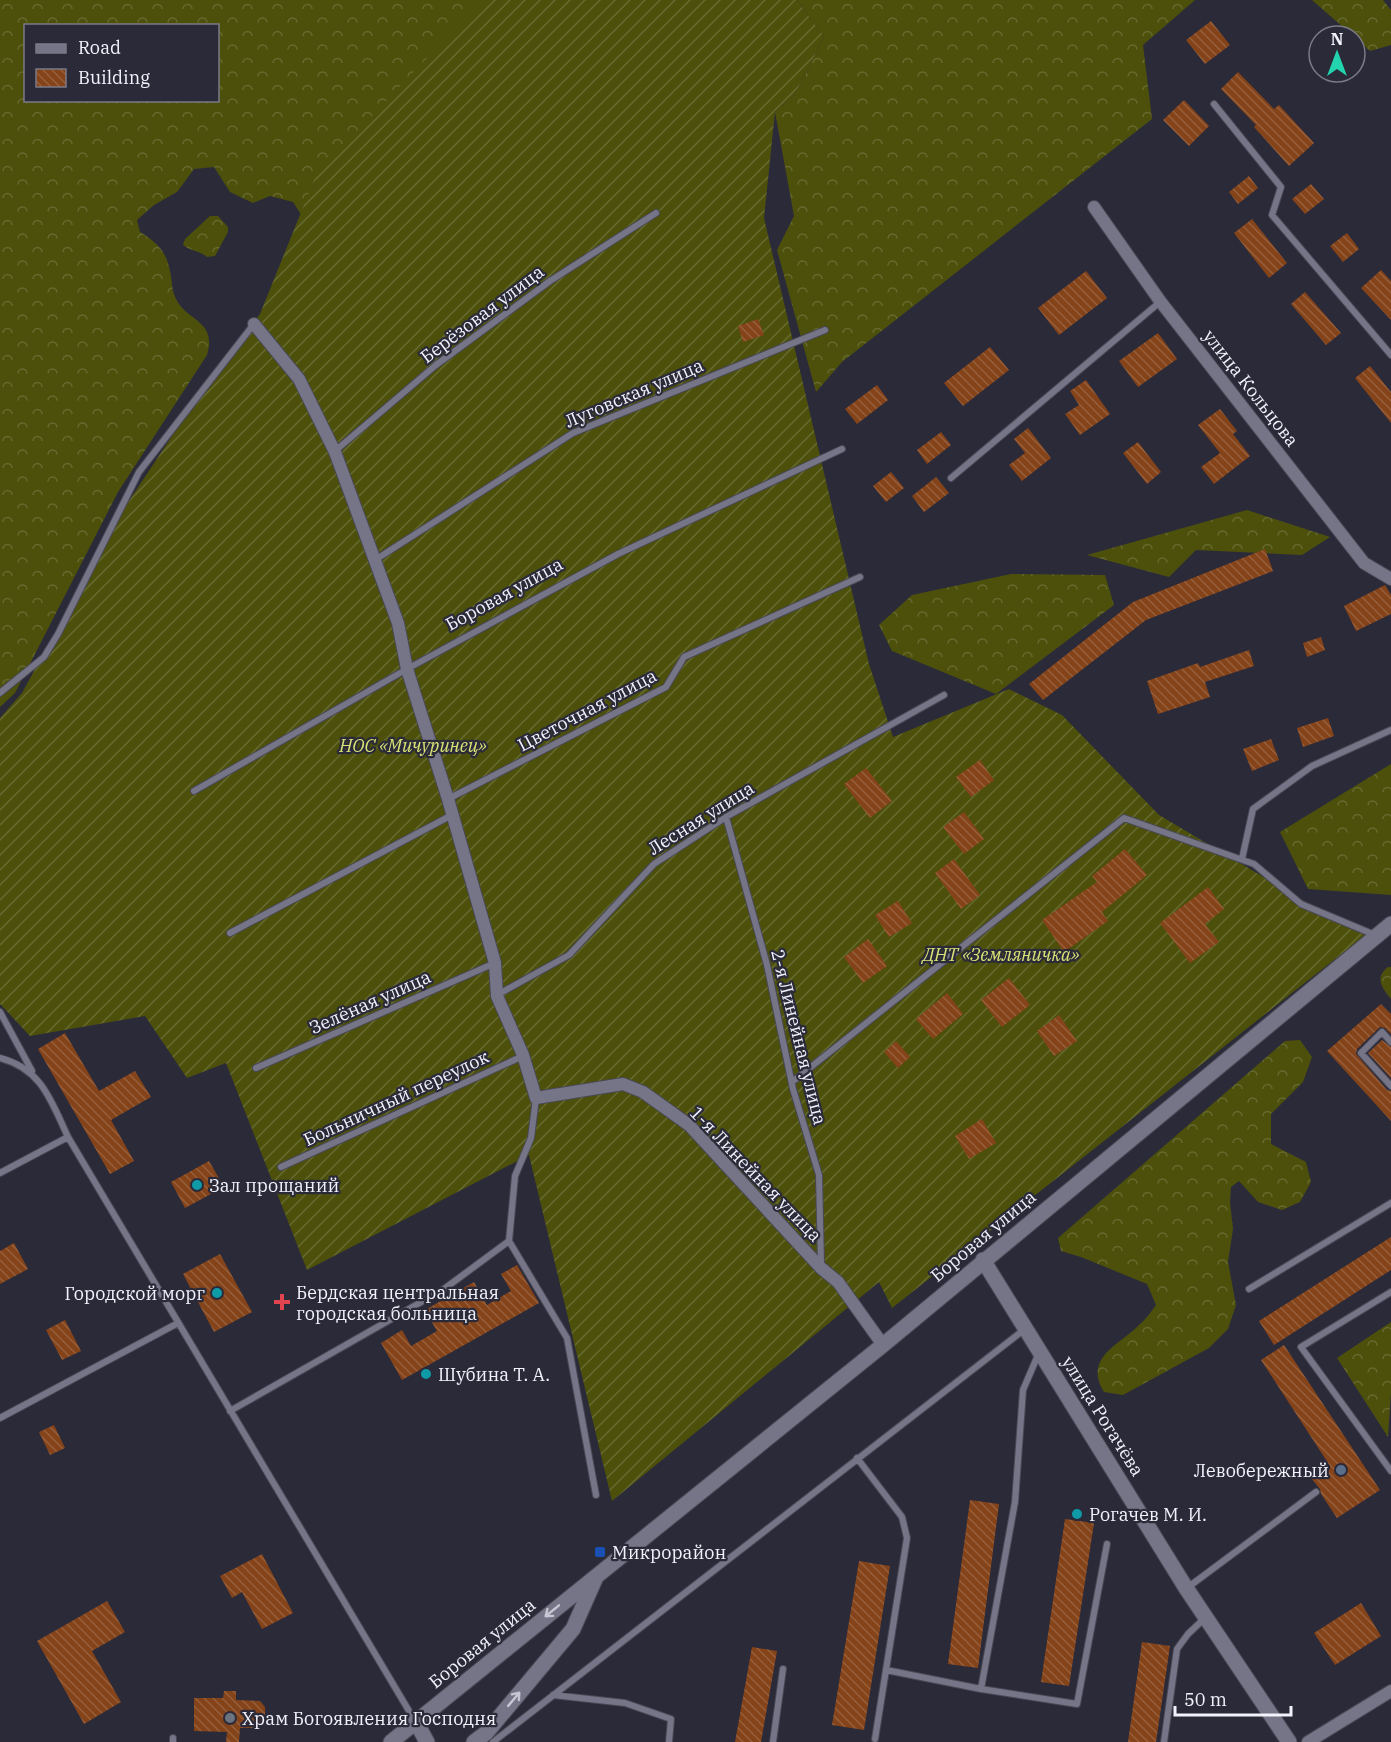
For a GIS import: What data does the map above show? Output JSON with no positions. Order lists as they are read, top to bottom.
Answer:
{
  "streets": {
    "street": [
      "улица Кольцова",
      "Боровая улица",
      "1-я Линейная улица",
      "улица Рогачёва"
    ],
    "lane": [
      "Берёзовая улица",
      "Луговская улица",
      "Цветочная улица",
      "Лесная улица",
      "Зелёная улица",
      "2-я Линейная улица",
      "Больничный переулок"
    ]
  },
  "crossings": [
    ["Боровая улица", "1-я Линейная улица"],
    ["Боровая улица", "улица Рогачёва"],
    ["Лесная улица", "2-я Линейная улица"],
    ["2-я Линейная улица", "1-я Линейная улица"]
  ],
  "parks": ["НОС «Мичуринец»", "ДНТ «Земляничка»"],
  "places": {
    "other": [
      "Зал прощаний",
      "Городской морг",
      "Шубина Т. А.",
      "Левобережный",
      "Рогачев М. И.",
      "Храм Богоявления Господня"
    ],
    "health": ["Бердская центральная городская больница"],
    "transit": ["Микрорайон"]
  },
  "legend": ["Road", "Building"],
  "scale_bar": "50 m",
  "north": "top"
}
